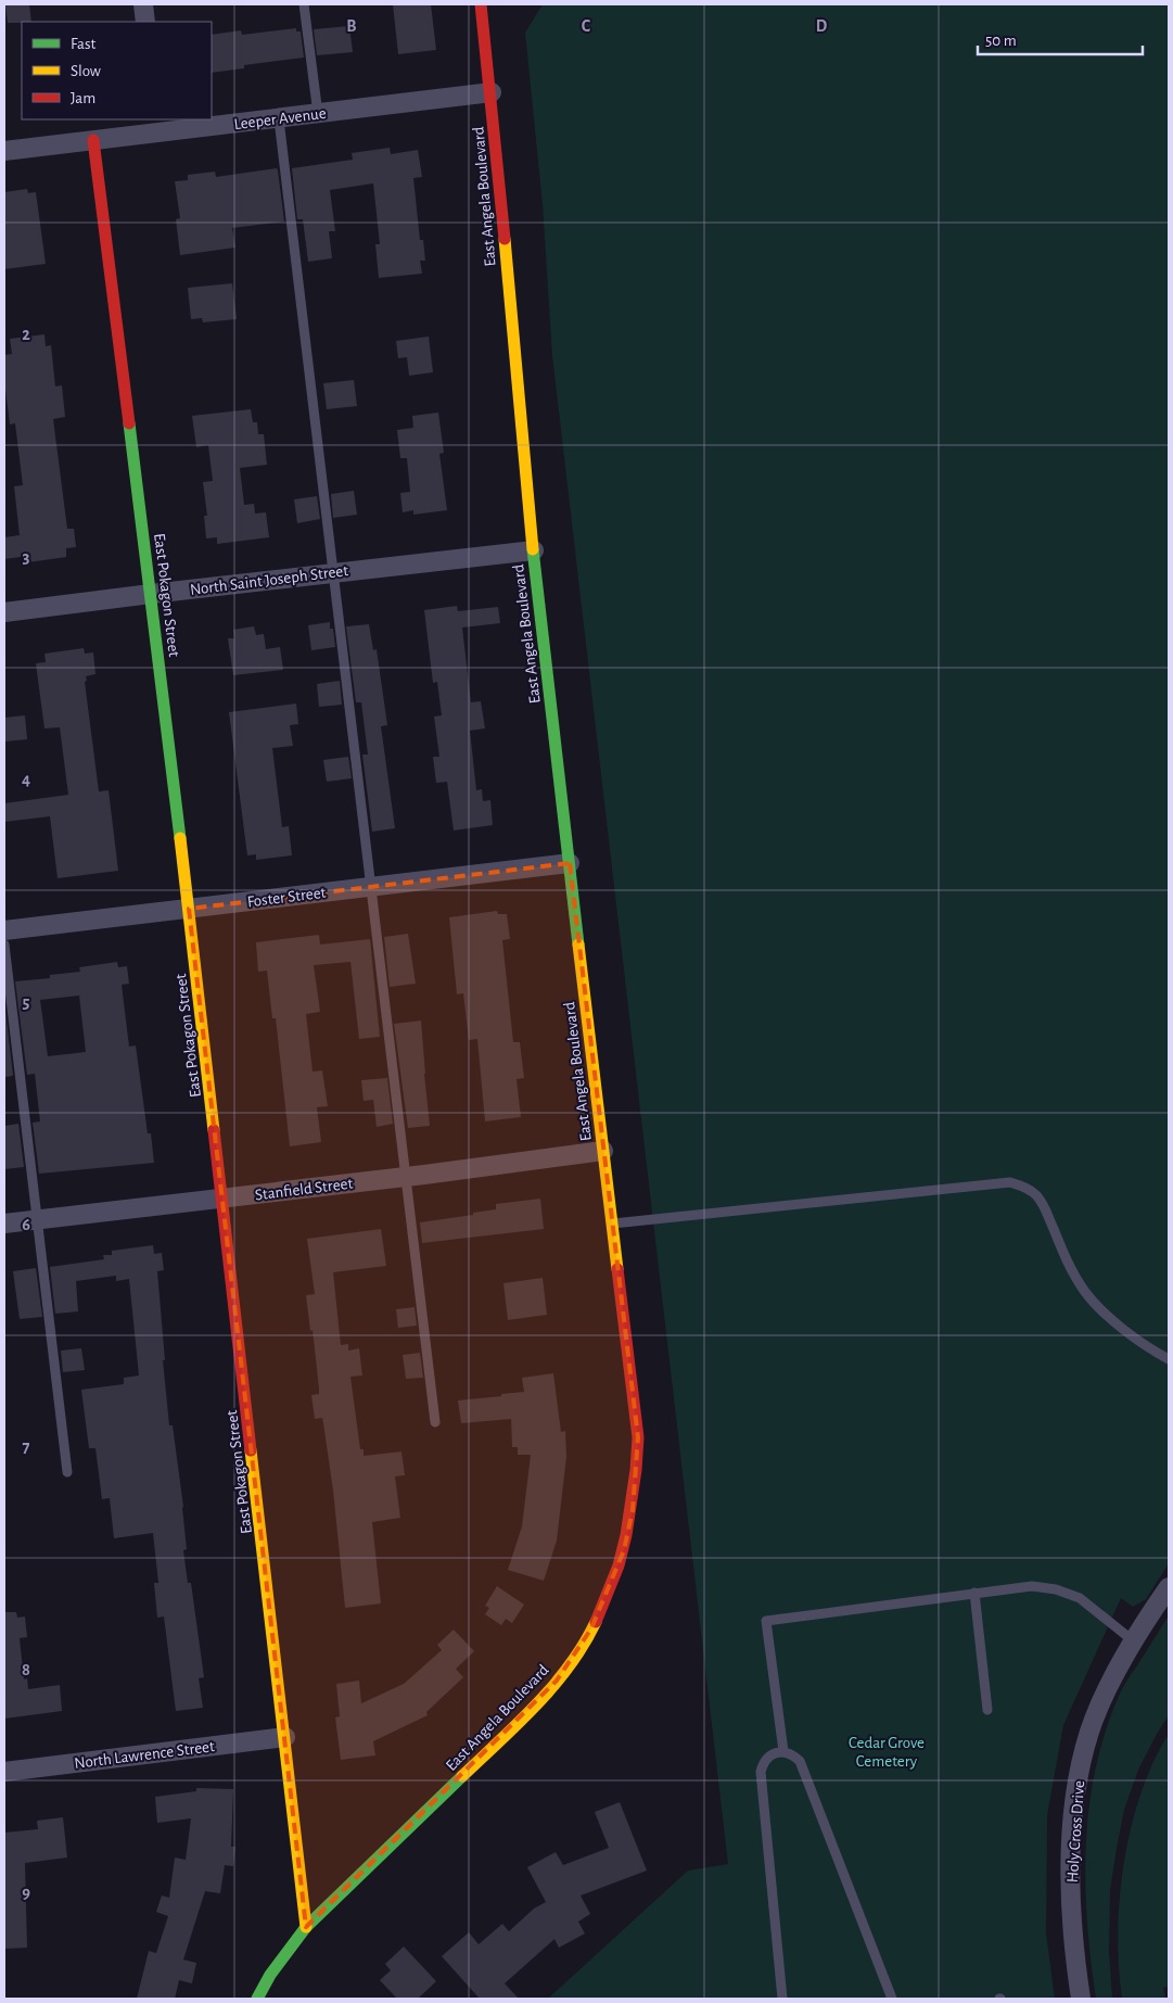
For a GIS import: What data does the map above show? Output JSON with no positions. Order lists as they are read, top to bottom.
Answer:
{
  "streets": {
    "main road": ["East Angela Boulevard", "East Pokagon Street"],
    "street": [
      "Leeper Avenue",
      "North Saint Joseph Street",
      "Foster Street",
      "Stanfield Street",
      "North Lawrence Street",
      "Holy Cross Drive"
    ]
  },
  "crossings": [
    ["Leeper Avenue", "East Angela Boulevard"],
    ["Leeper Avenue", "East Pokagon Street"],
    ["East Angela Boulevard", "North Saint Joseph Street"],
    ["East Angela Boulevard", "East Pokagon Street"],
    ["East Angela Boulevard", "Foster Street"],
    ["East Angela Boulevard", "Stanfield Street"],
    ["North Saint Joseph Street", "East Pokagon Street"],
    ["East Pokagon Street", "Foster Street"],
    ["East Pokagon Street", "Stanfield Street"],
    ["East Pokagon Street", "North Lawrence Street"]
  ],
  "parks": ["Cedar Grove Cemetery"],
  "legend": ["Fast", "Slow", "Jam"],
  "scale_bar": "50 m",
  "grid": {
    "columns": ["B", "C", "D"],
    "rows": [
      "2",
      "3",
      "4",
      "5",
      "6",
      "7",
      "8",
      "9"
    ]
  }
}
